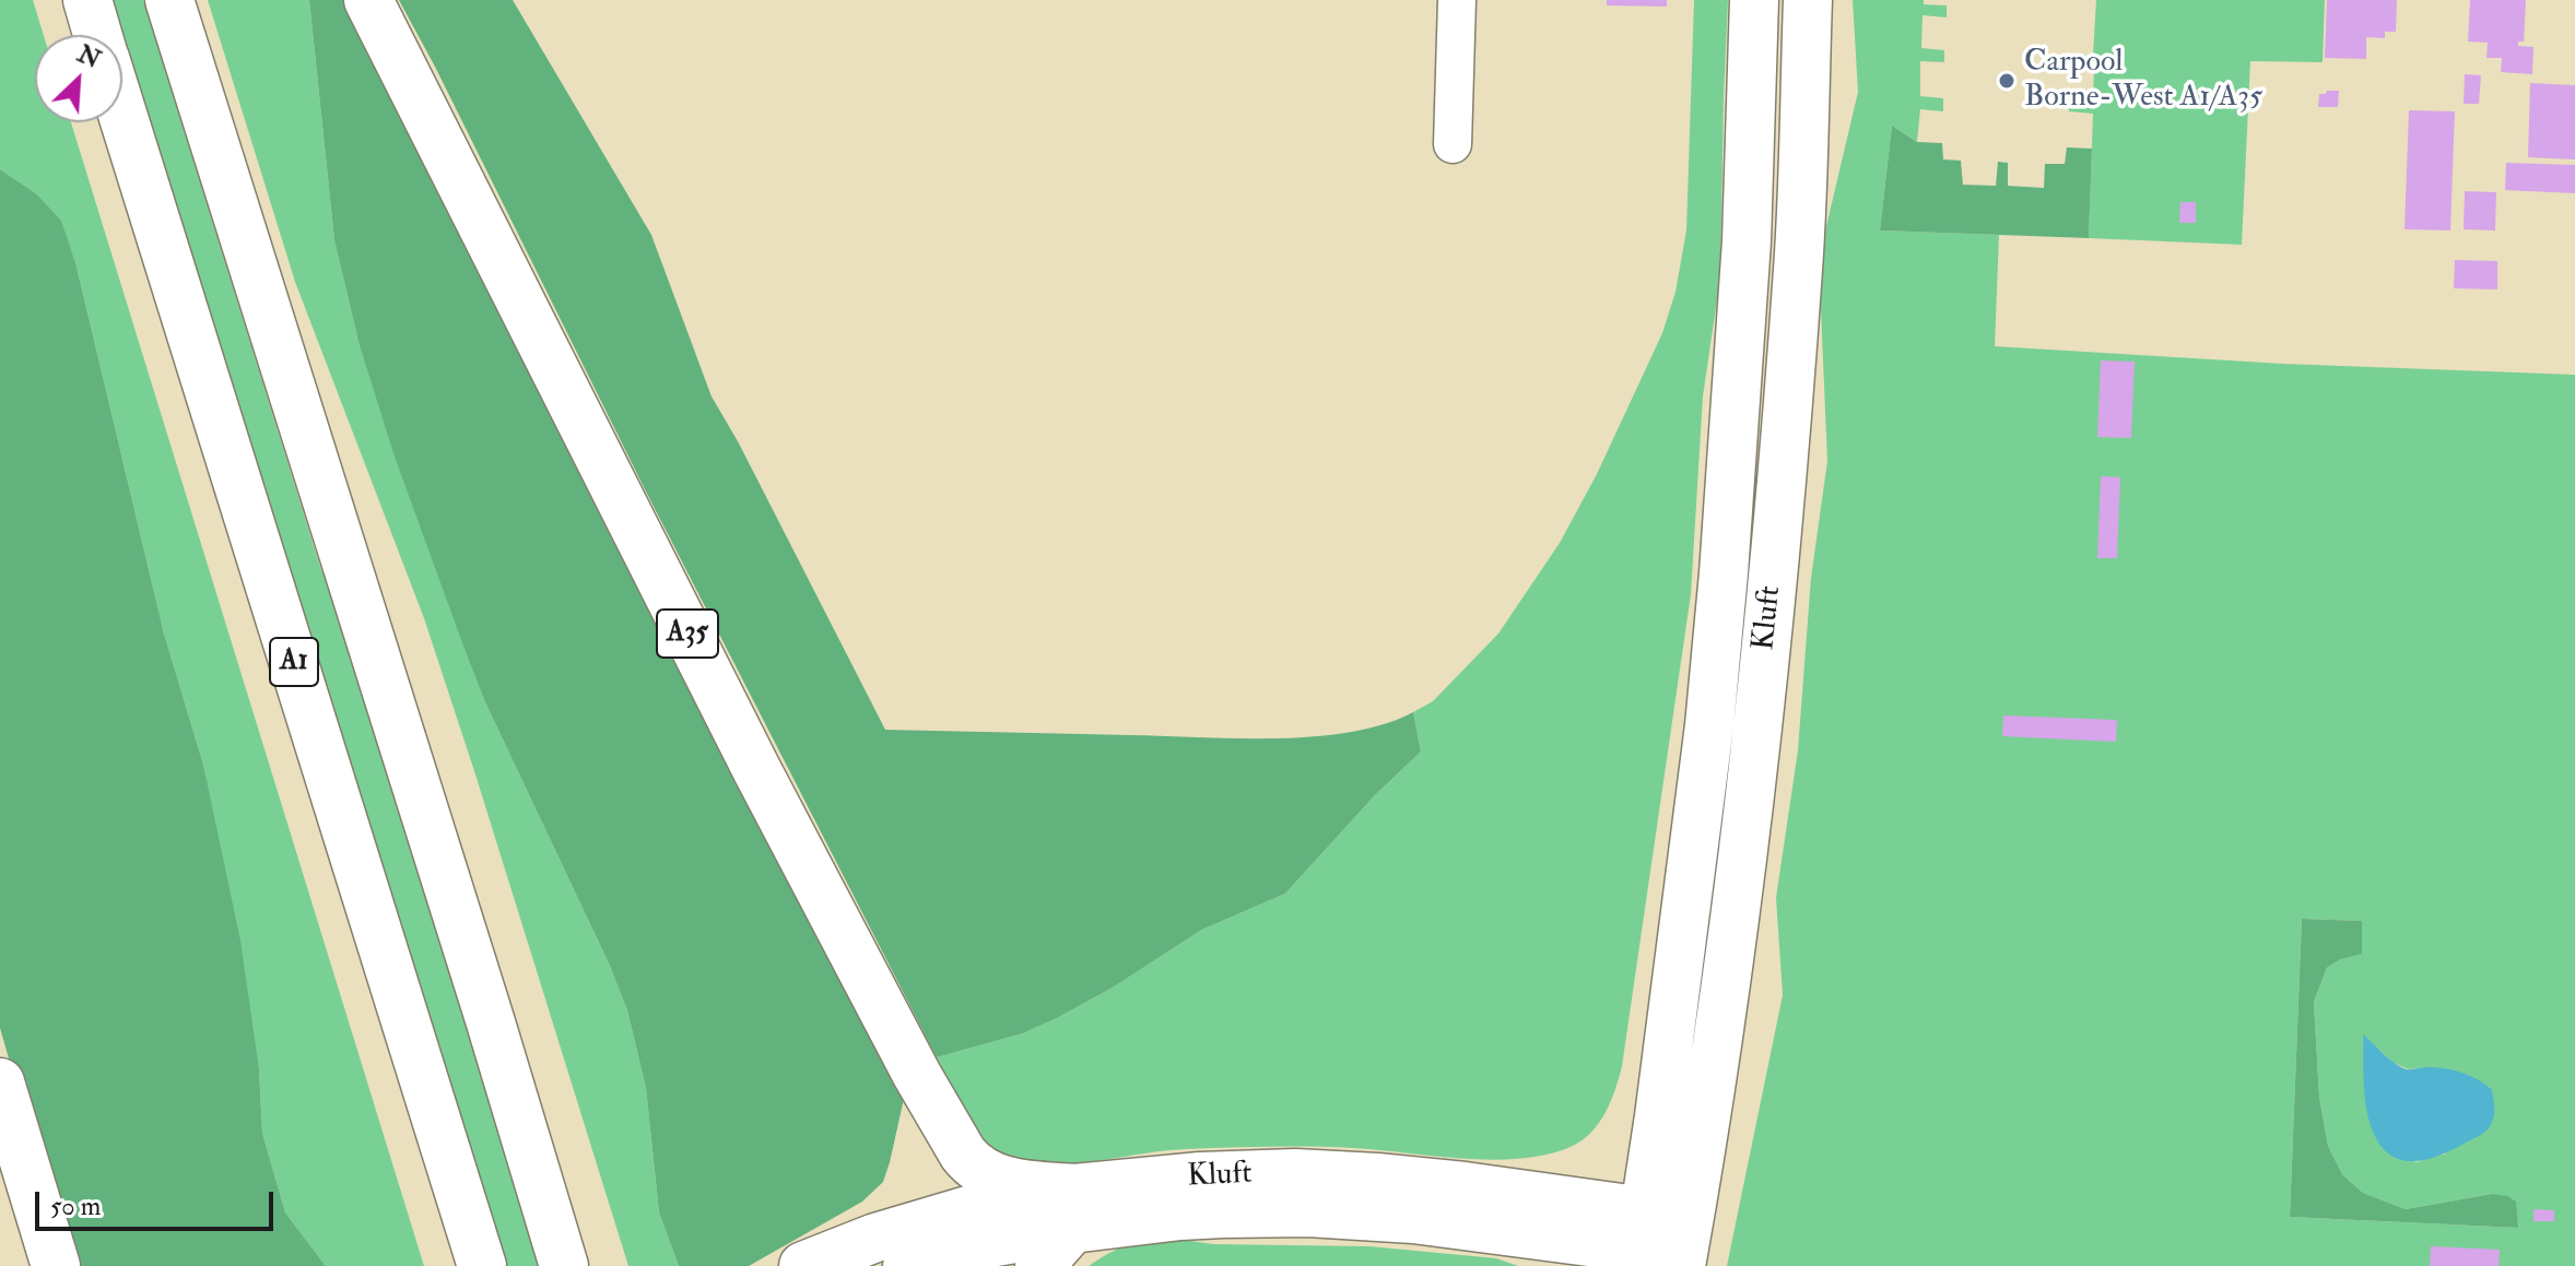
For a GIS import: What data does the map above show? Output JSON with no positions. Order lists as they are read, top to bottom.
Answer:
{
  "streets": {
    "main road": ["Kluft", "A35", "A1"]
  },
  "crossings": [
    ["Kluft", "A35"]
  ],
  "places": ["Carpool Borne-West A1/A35"],
  "scale_bar": "50 m",
  "north": "top right"
}
